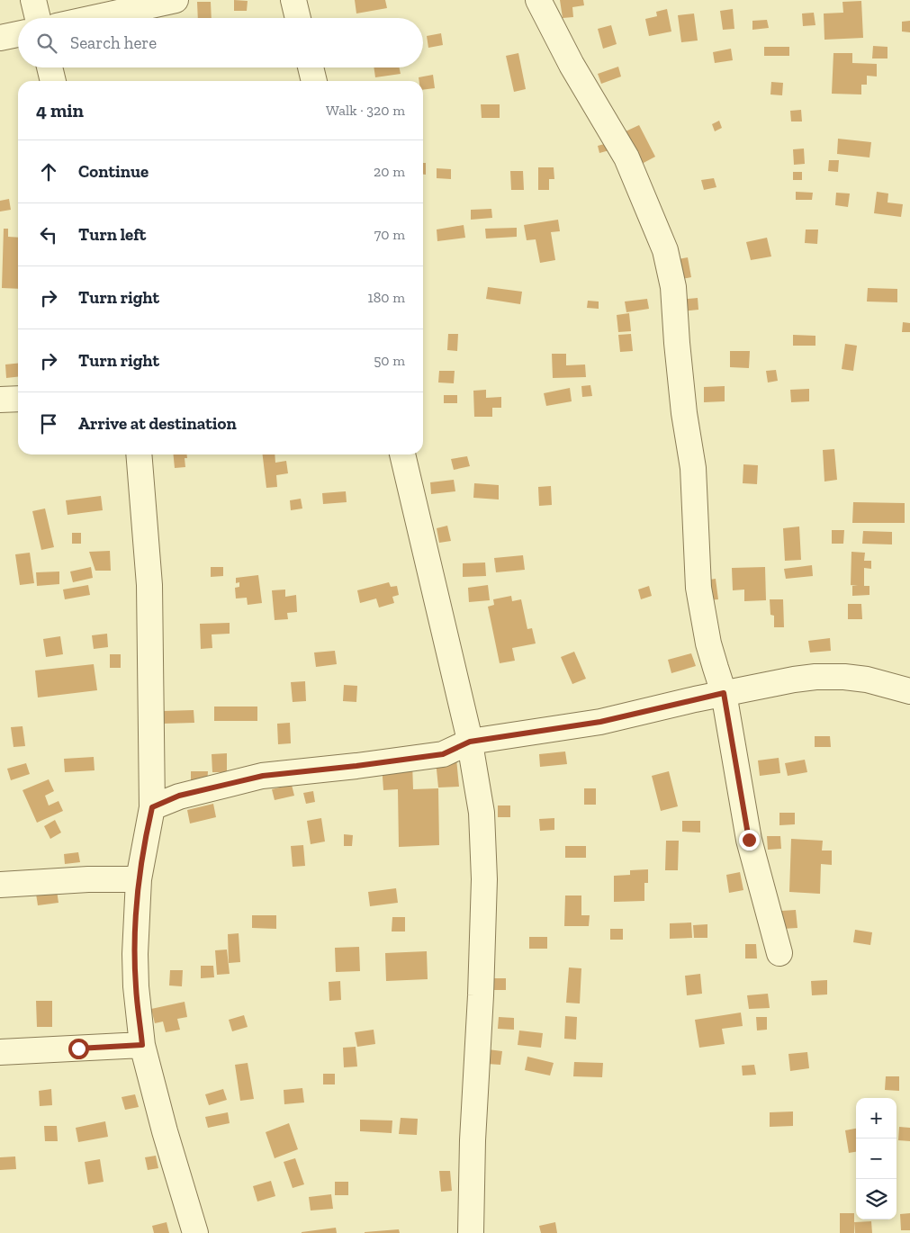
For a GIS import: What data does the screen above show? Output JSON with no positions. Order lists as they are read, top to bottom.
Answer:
{
  "page": {
    "search": "Search here",
    "heading": ["4 min", "Walk · 320 m"],
    "list": [
      ["Continue", "20 m"],
      ["Turn left", "70 m"],
      ["Turn right", "180 m"],
      ["Turn right", "50 m"],
      "Arrive at destination"
    ],
    "map_buttons": ["+", "−"]
  }
}
